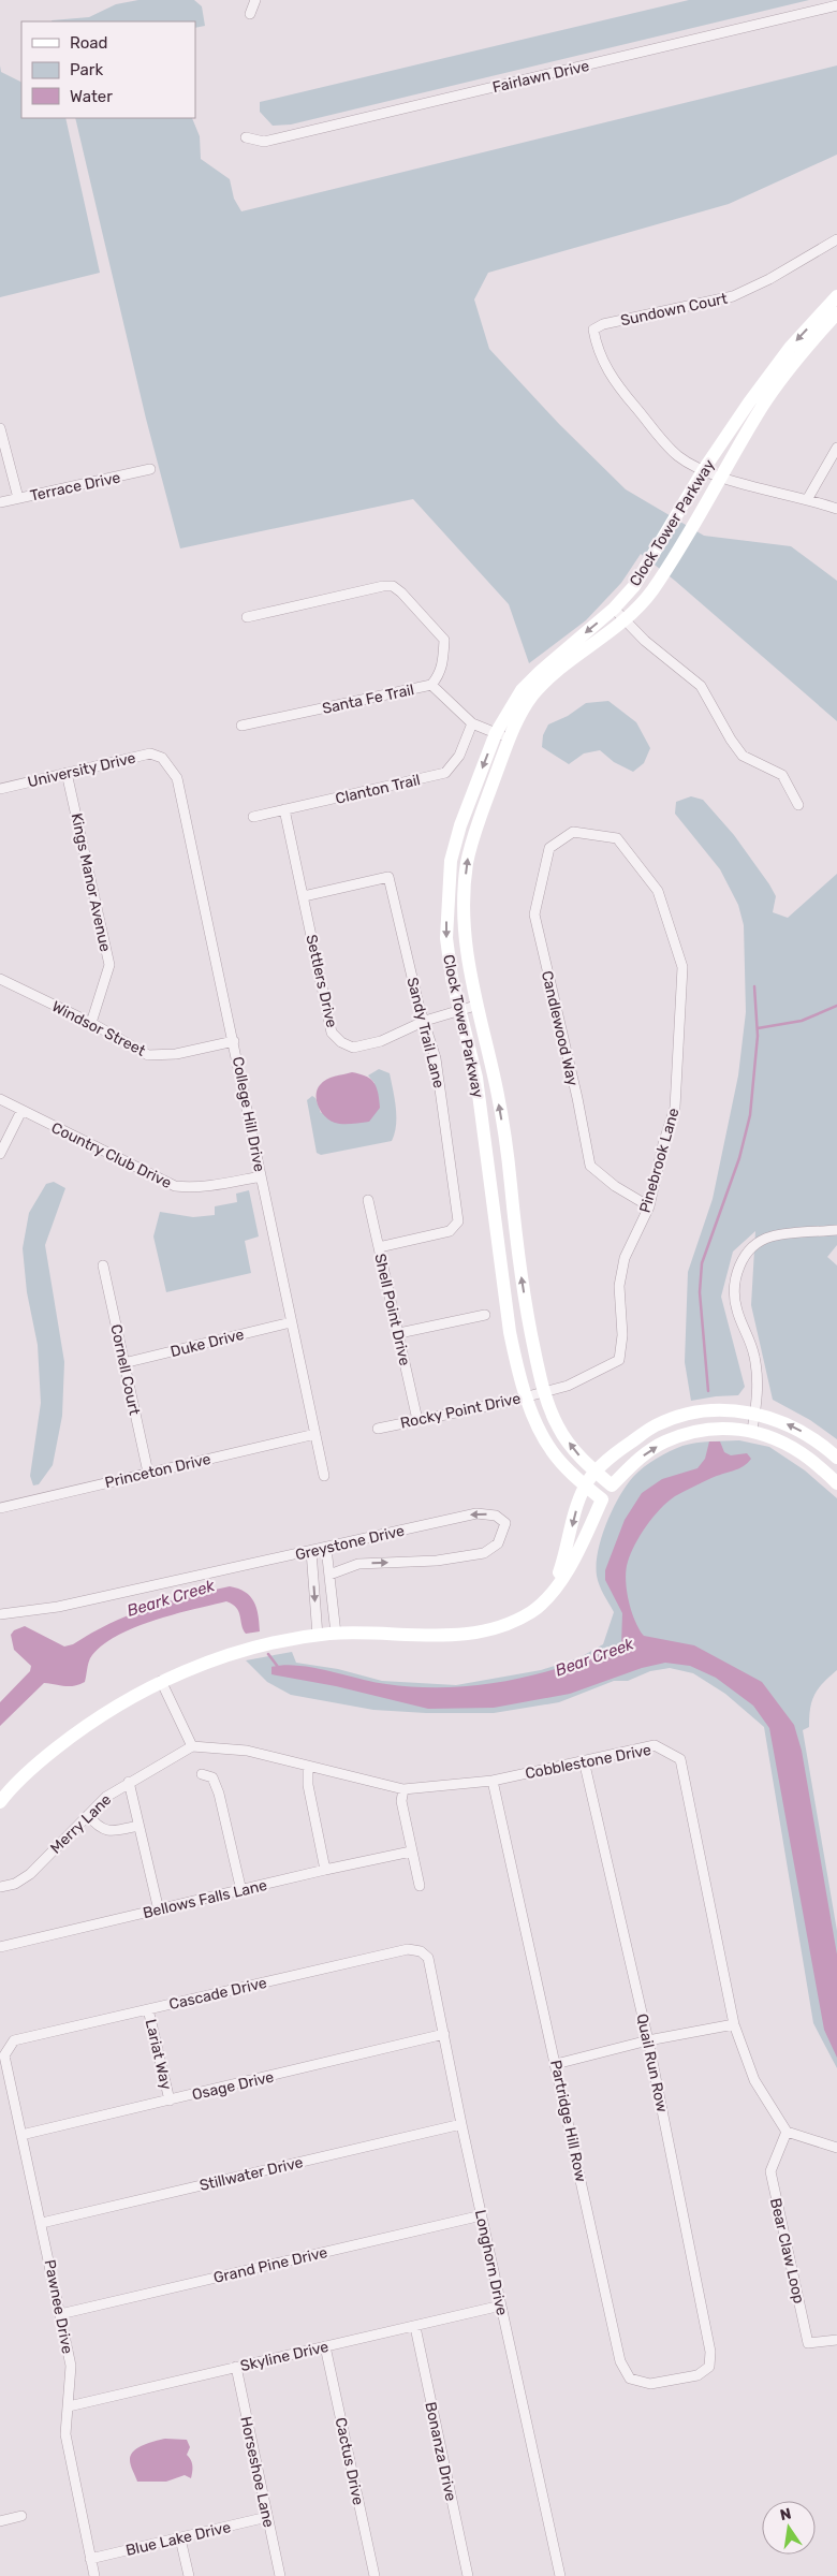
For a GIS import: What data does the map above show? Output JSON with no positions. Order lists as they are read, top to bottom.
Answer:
{
  "streets": {
    "street": [
      "Fairlawn Drive",
      "Sundown Court",
      "Terrace Drive",
      "Clock Tower Parkway",
      "Santa Fe Trail",
      "University Drive",
      "Clanton Trail",
      "Kings Manor Avenue",
      "Settlers Drive",
      "Windsor Street",
      "Candlewood Way",
      "Sandy Trail Lane",
      "College Hill Drive",
      "Country Club Drive",
      "Pinebrook Lane",
      "Shell Point Drive",
      "Duke Drive",
      "Cornell Court",
      "Rocky Point Drive",
      "Princeton Drive",
      "Greystone Drive",
      "Cobblestone Drive",
      "Merry Lane",
      "Bellows Falls Lane",
      "Cascade Drive",
      "Lariat Way",
      "Quail Run Row",
      "Osage Drive",
      "Partridge Hill Row",
      "Stillwater Drive",
      "Bear Claw Loop",
      "Longhorn Drive",
      "Grand Pine Drive",
      "Pawnee Drive",
      "Skyline Drive",
      "Bonanza Drive",
      "Cactus Drive",
      "Horseshoe Lane",
      "Blue Lake Drive"
    ]
  },
  "crossings": [
    ["Sundown Court", "Clock Tower Parkway"],
    ["Clock Tower Parkway", "Santa Fe Trail"],
    ["Clock Tower Parkway", "Settlers Drive"],
    ["Clock Tower Parkway", "Pinebrook Lane"],
    ["Clock Tower Parkway", "Rocky Point Drive"],
    ["Santa Fe Trail", "Clanton Trail"],
    ["University Drive", "Kings Manor Avenue"],
    ["University Drive", "College Hill Drive"],
    ["Clanton Trail", "Settlers Drive"],
    ["Kings Manor Avenue", "Windsor Street"],
    ["Settlers Drive", "Sandy Trail Lane"],
    ["Windsor Street", "College Hill Drive"],
    ["Candlewood Way", "Pinebrook Lane"],
    ["Sandy Trail Lane", "Shell Point Drive"],
    ["College Hill Drive", "Country Club Drive"],
    ["College Hill Drive", "Duke Drive"],
    ["College Hill Drive", "Princeton Drive"],
    ["Pinebrook Lane", "Rocky Point Drive"],
    ["Shell Point Drive", "Rocky Point Drive"],
    ["Duke Drive", "Cornell Court"],
    ["Cornell Court", "Princeton Drive"],
    ["Cobblestone Drive", "Merry Lane"],
    ["Cobblestone Drive", "Quail Run Row"],
    ["Cobblestone Drive", "Partridge Hill Row"],
    ["Cobblestone Drive", "Bear Claw Loop"],
    ["Cascade Drive", "Lariat Way"],
    ["Cascade Drive", "Longhorn Drive"],
    ["Cascade Drive", "Pawnee Drive"],
    ["Lariat Way", "Osage Drive"],
    ["Quail Run Row", "Partridge Hill Row"],
    ["Osage Drive", "Longhorn Drive"],
    ["Osage Drive", "Pawnee Drive"],
    ["Stillwater Drive", "Longhorn Drive"],
    ["Stillwater Drive", "Pawnee Drive"],
    ["Longhorn Drive", "Grand Pine Drive"],
    ["Longhorn Drive", "Skyline Drive"],
    ["Grand Pine Drive", "Pawnee Drive"],
    ["Pawnee Drive", "Skyline Drive"],
    ["Pawnee Drive", "Blue Lake Drive"],
    ["Skyline Drive", "Bonanza Drive"],
    ["Skyline Drive", "Cactus Drive"],
    ["Skyline Drive", "Horseshoe Lane"],
    ["Horseshoe Lane", "Blue Lake Drive"]
  ],
  "water": ["Beark Creek", "Bear Creek"],
  "legend": ["Road", "Park", "Water"],
  "north": "top"
}
